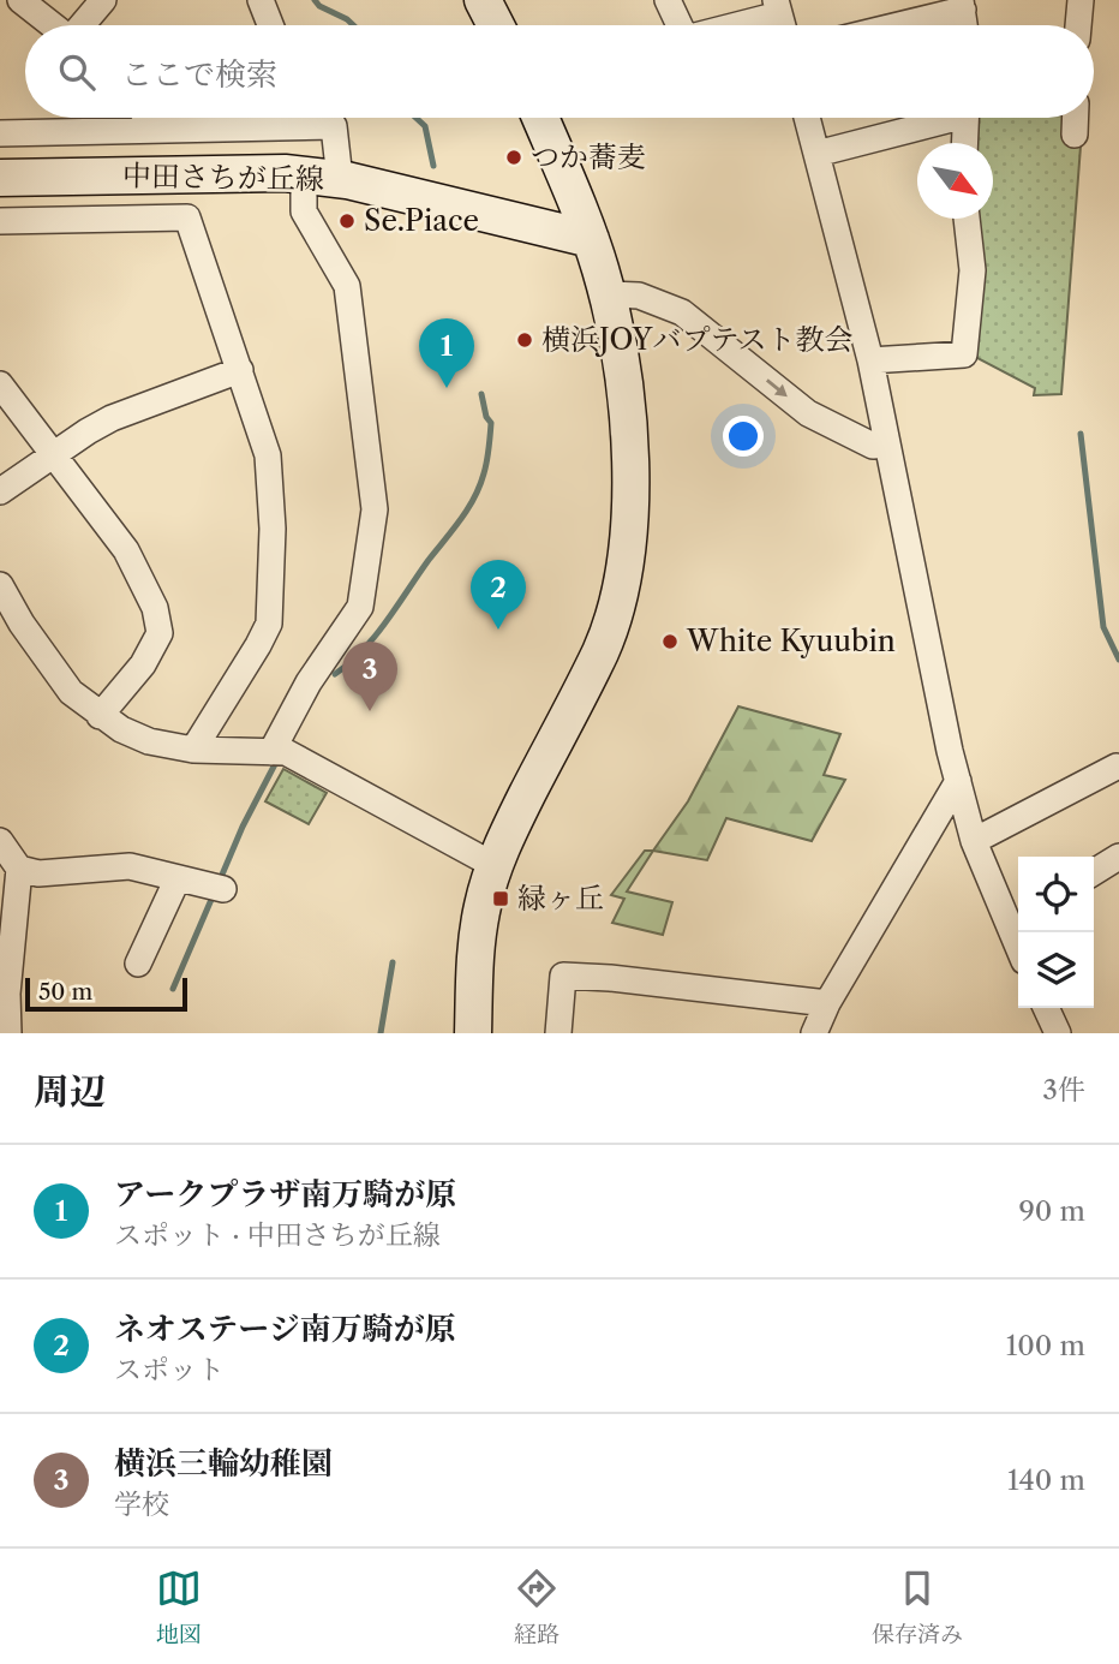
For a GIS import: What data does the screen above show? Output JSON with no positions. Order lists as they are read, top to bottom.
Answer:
{
  "streets": {
    "street": ["中田さちが丘線"]
  },
  "places": {
    "other": [
      "つか蕎麦",
      "Se.Piace",
      "横浜JOYバプテスト教会",
      "White Kyuubin"
    ],
    "transit": ["緑ヶ丘"]
  },
  "scale_bar": "50 m",
  "north": "bottom right",
  "page": {
    "search": "ここで検索",
    "pins": ["1", "2", "3"],
    "scale": "50 m",
    "heading": ["周辺", "3件"],
    "list": [
      {
        "mark": "1",
        "name": "アークプラザ南万騎が原",
        "note": "スポット · 中田さちが丘線",
        "value": "90 m"
      },
      {
        "mark": "2",
        "name": "ネオステージ南万騎が原",
        "note": "スポット",
        "value": "100 m"
      },
      {
        "mark": "3",
        "name": "横浜三輪幼稚園",
        "note": "学校",
        "value": "140 m"
      }
    ],
    "nav": ["地図", "経路", "保存済み"]
  }
}
